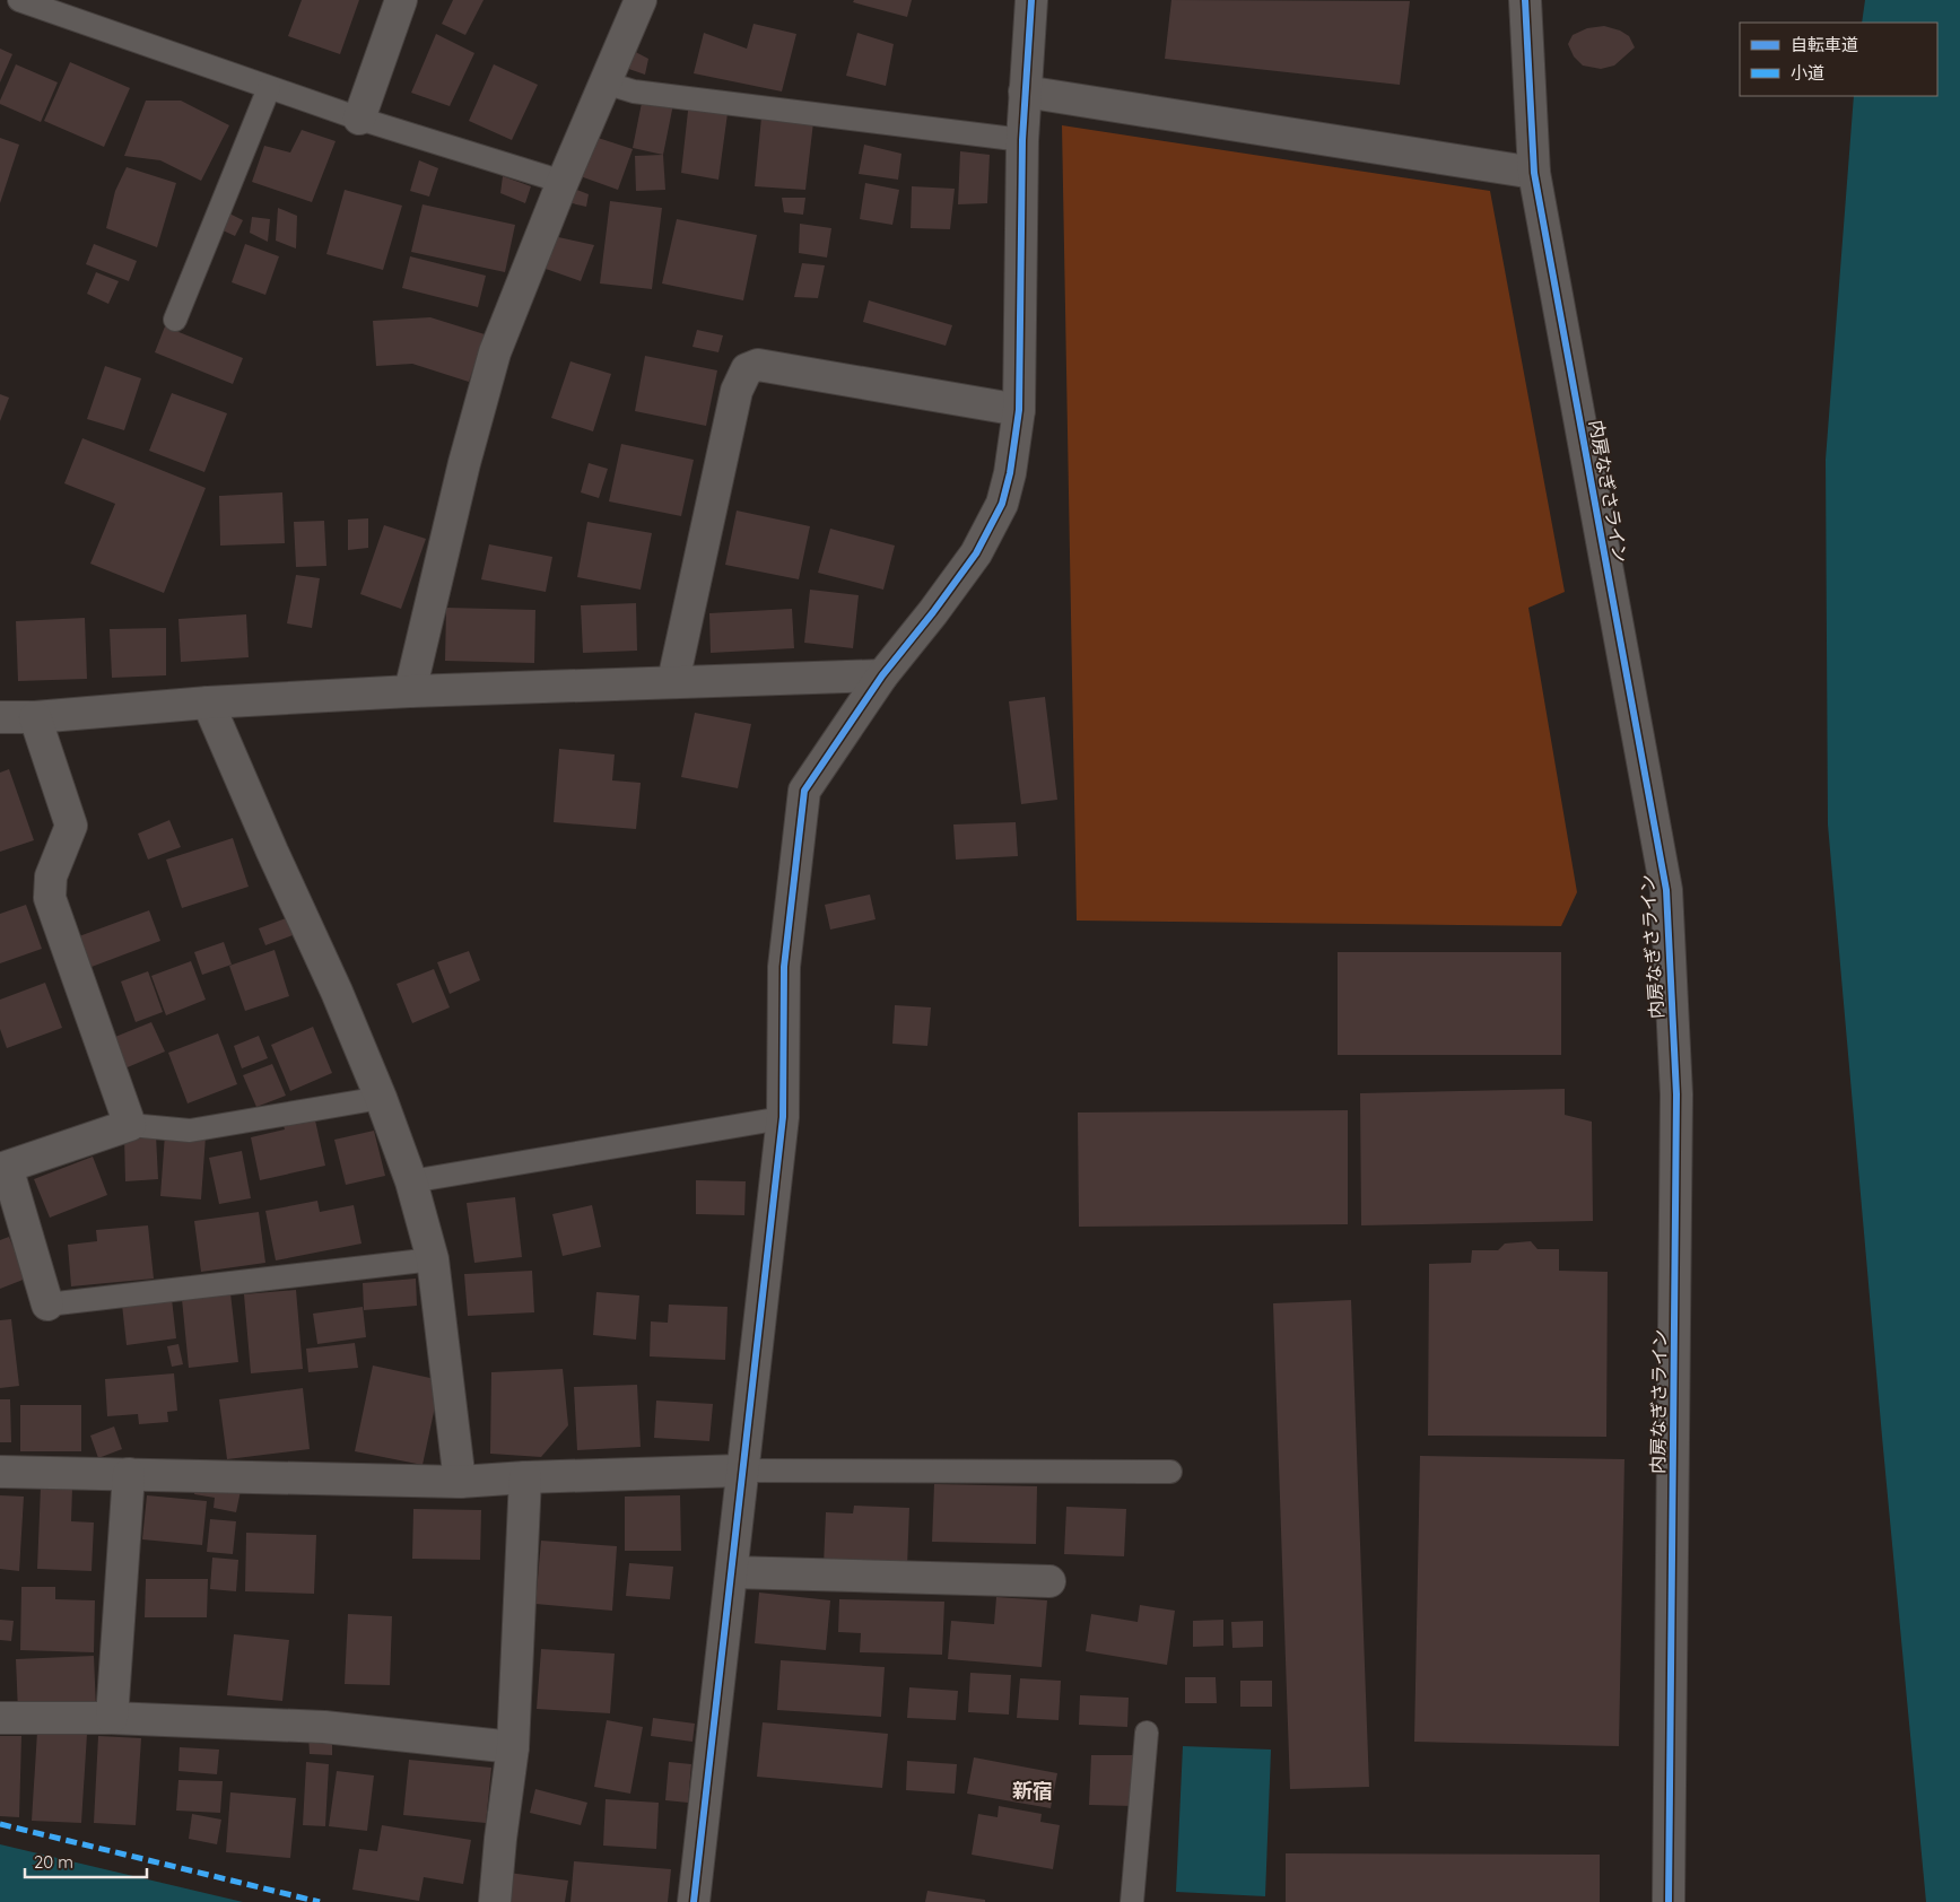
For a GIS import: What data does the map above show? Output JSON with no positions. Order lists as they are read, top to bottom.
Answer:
{
  "streets": {
    "street": ["内房なぎさライン"]
  },
  "districts": ["新宿"],
  "legend": ["自転車道", "小道"],
  "scale_bar": "20 m"
}
